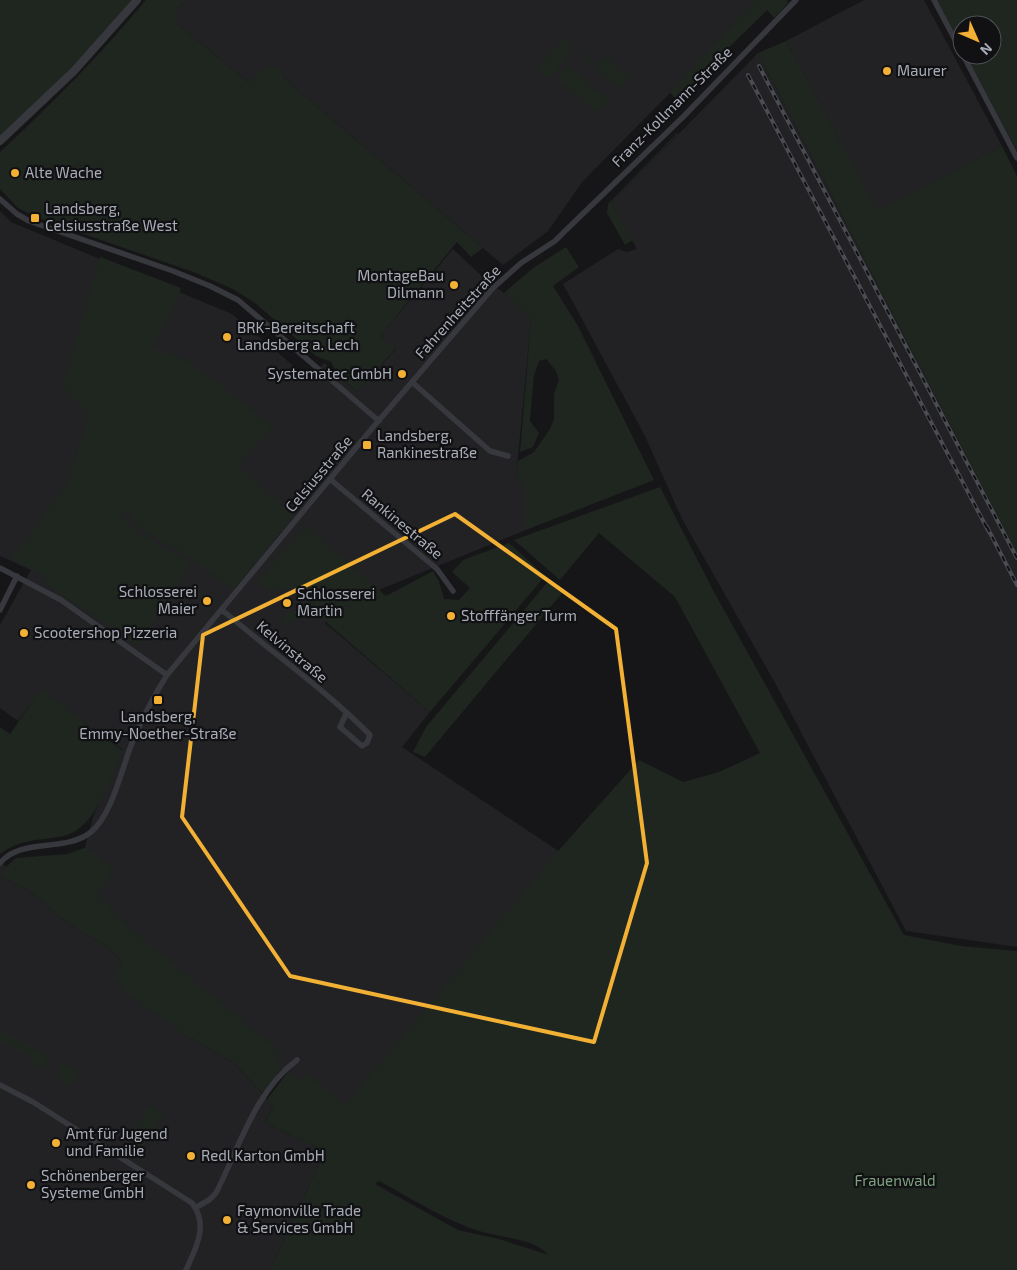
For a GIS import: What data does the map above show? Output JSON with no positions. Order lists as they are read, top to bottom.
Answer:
{
  "streets": {
    "street": [
      "Franz-Kollmann-Straße",
      "Fahrenheitstraße",
      "Celsiusstraße",
      "Rankinestraße",
      "Kelvinstraße"
    ]
  },
  "crossings": [
    ["Franz-Kollmann-Straße", "Fahrenheitstraße"],
    ["Fahrenheitstraße", "Celsiusstraße"],
    ["Celsiusstraße", "Rankinestraße"],
    ["Celsiusstraße", "Kelvinstraße"]
  ],
  "parks": ["Frauenwald"],
  "places": {
    "other": [
      "Maurer",
      "Alte Wache",
      "MontageBau Dilmann",
      "BRK-Bereitschaft Landsberg a. Lech",
      "Systematec GmbH",
      "Schlosserei Maier",
      "Schlosserei Martin",
      "Stofffänger Turm",
      "Scootershop Pizzeria",
      "Amt für Jugend und Familie",
      "Redl Karton GmbH",
      "Schönenberger Systeme GmbH",
      "Faymonville Trade & Services GmbH"
    ],
    "transit": ["Landsberg, Celsiusstraße West", "Landsberg, Rankinestraße", "Landsberg, Emmy-Noether-Straße"]
  },
  "north": "bottom right"
}
